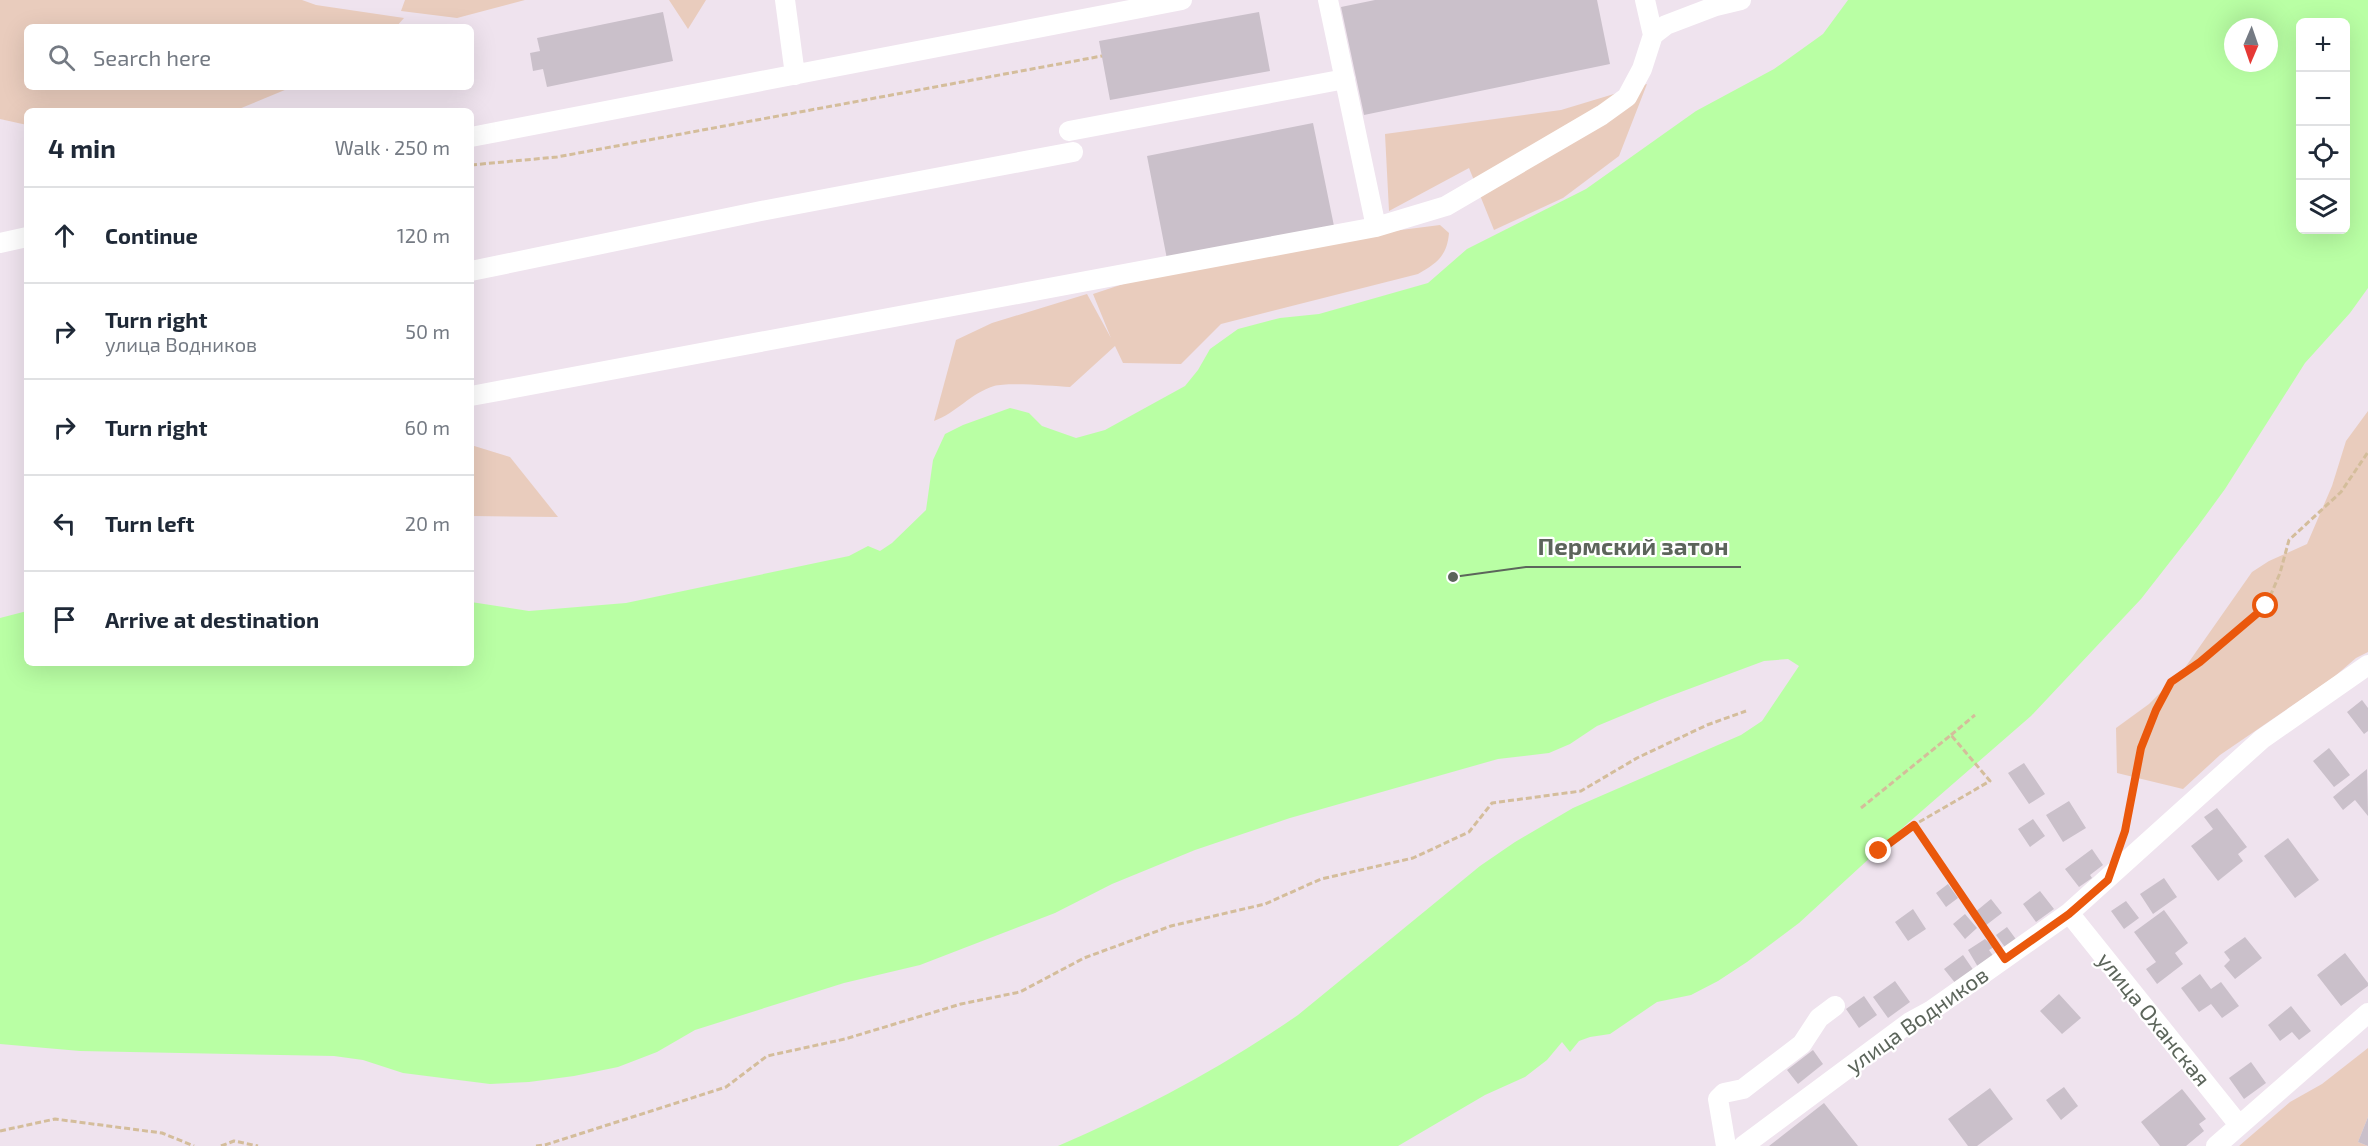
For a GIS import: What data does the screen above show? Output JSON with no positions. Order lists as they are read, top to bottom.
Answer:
{
  "streets": {
    "street": ["улица Оханская", "улица Водников"]
  },
  "crossings": [
    ["улица Оханская", "улица Водников"]
  ],
  "places": ["Пермский затон"],
  "north": "bottom",
  "page": {
    "map_buttons": ["+", "−"],
    "search": "Search here",
    "heading": ["4 min", "Walk · 250 m"],
    "list": [
      ["Continue", "120 m"],
      ["Turn right", "улица Водников", "50 m"],
      ["Turn right", "60 m"],
      ["Turn left", "20 m"],
      "Arrive at destination"
    ]
  }
}
